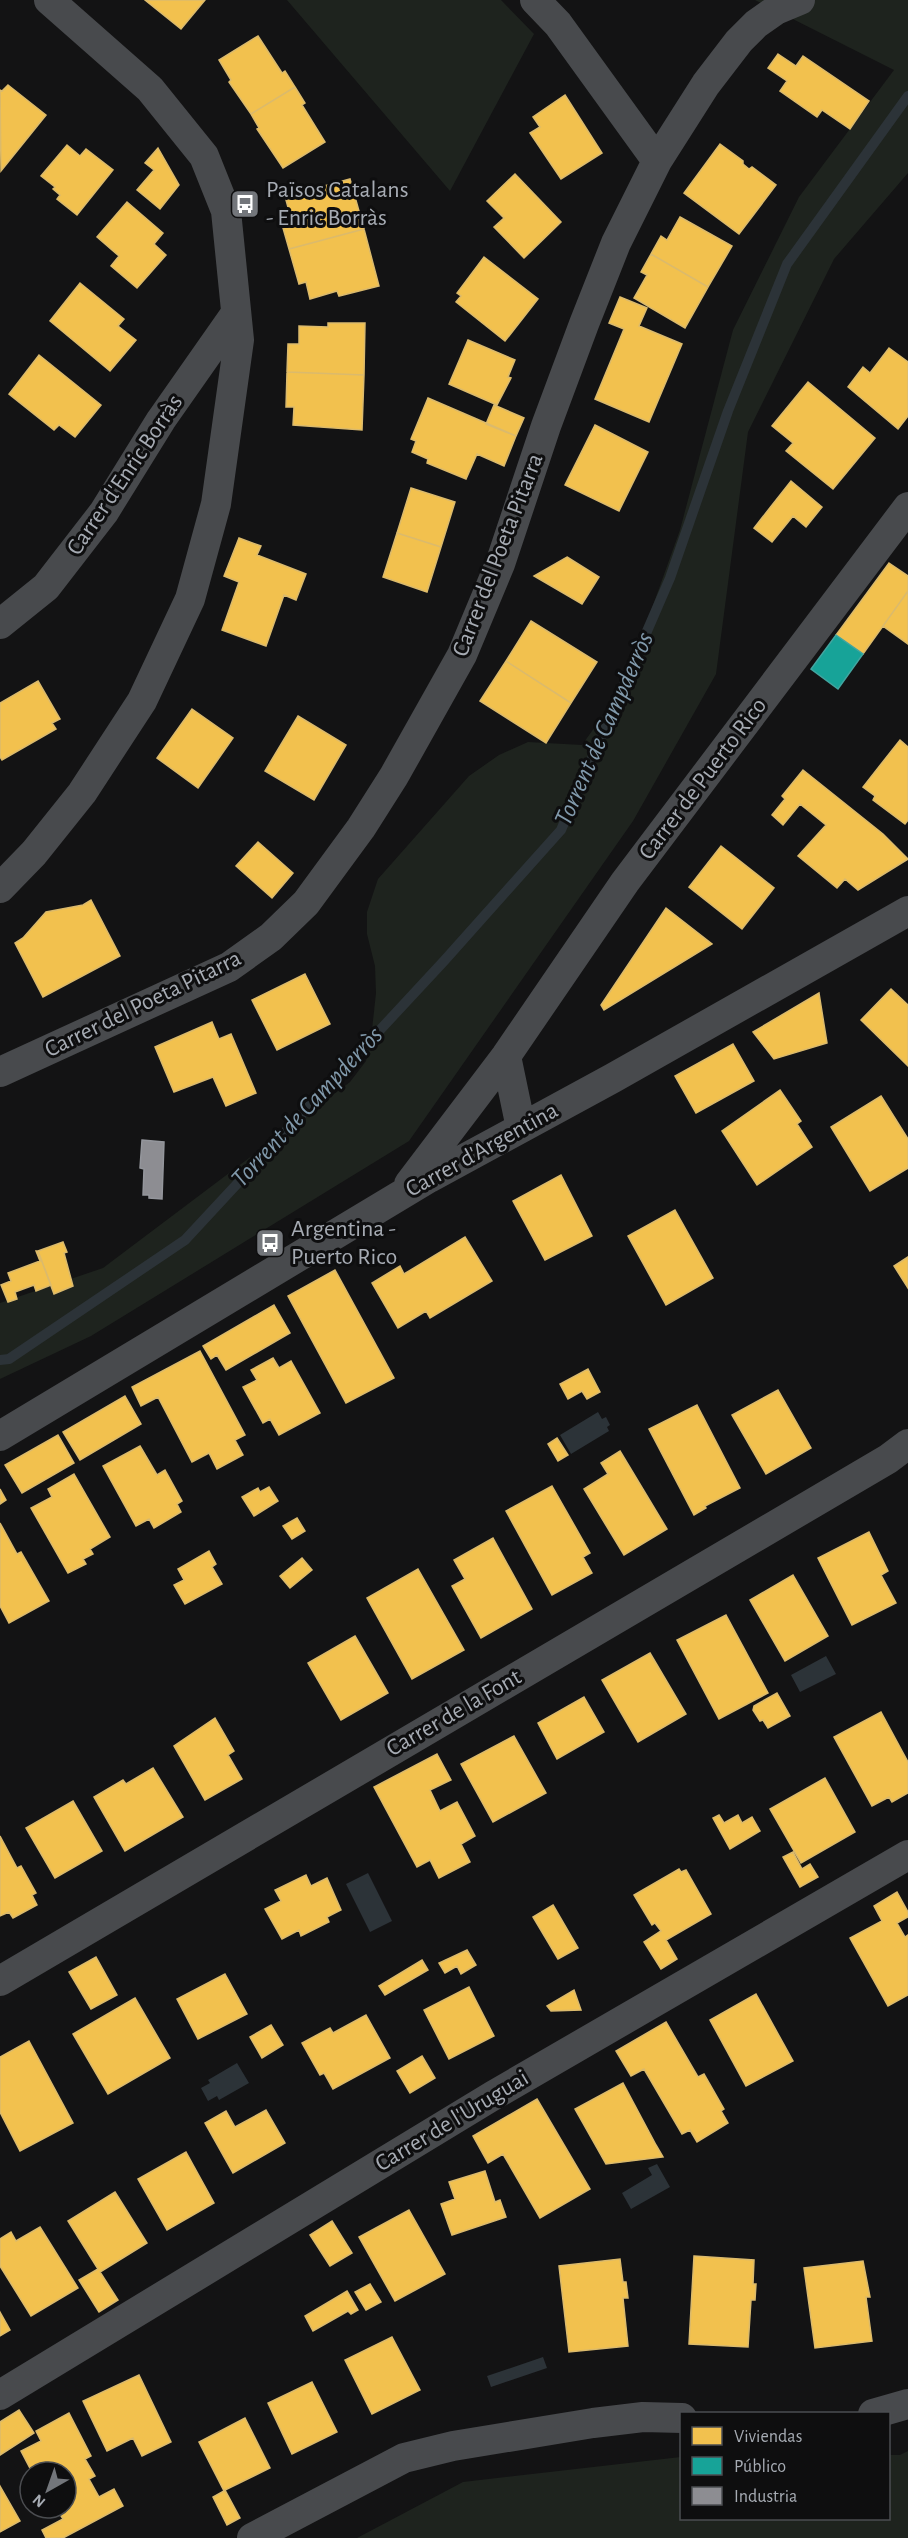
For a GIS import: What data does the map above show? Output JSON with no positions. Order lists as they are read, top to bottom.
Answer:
{
  "streets": {
    "street": [
      "Carrer d'Enric Borràs",
      "Carrer del Poeta Pitarra",
      "Carrer de Puerto Rico",
      "Carrer d'Argentina",
      "Carrer de la Font",
      "Carrer de l'Uruguai"
    ]
  },
  "crossings": [
    ["Carrer de Puerto Rico", "Carrer d'Argentina"]
  ],
  "water": ["Torrent de Campderròs"],
  "places": {
    "bus stop": ["Països Catalans - Enric Borràs", "Argentina - Puerto Rico"]
  },
  "legend": ["Viviendas", "Público", "Industria"],
  "north": "bottom left"
}
